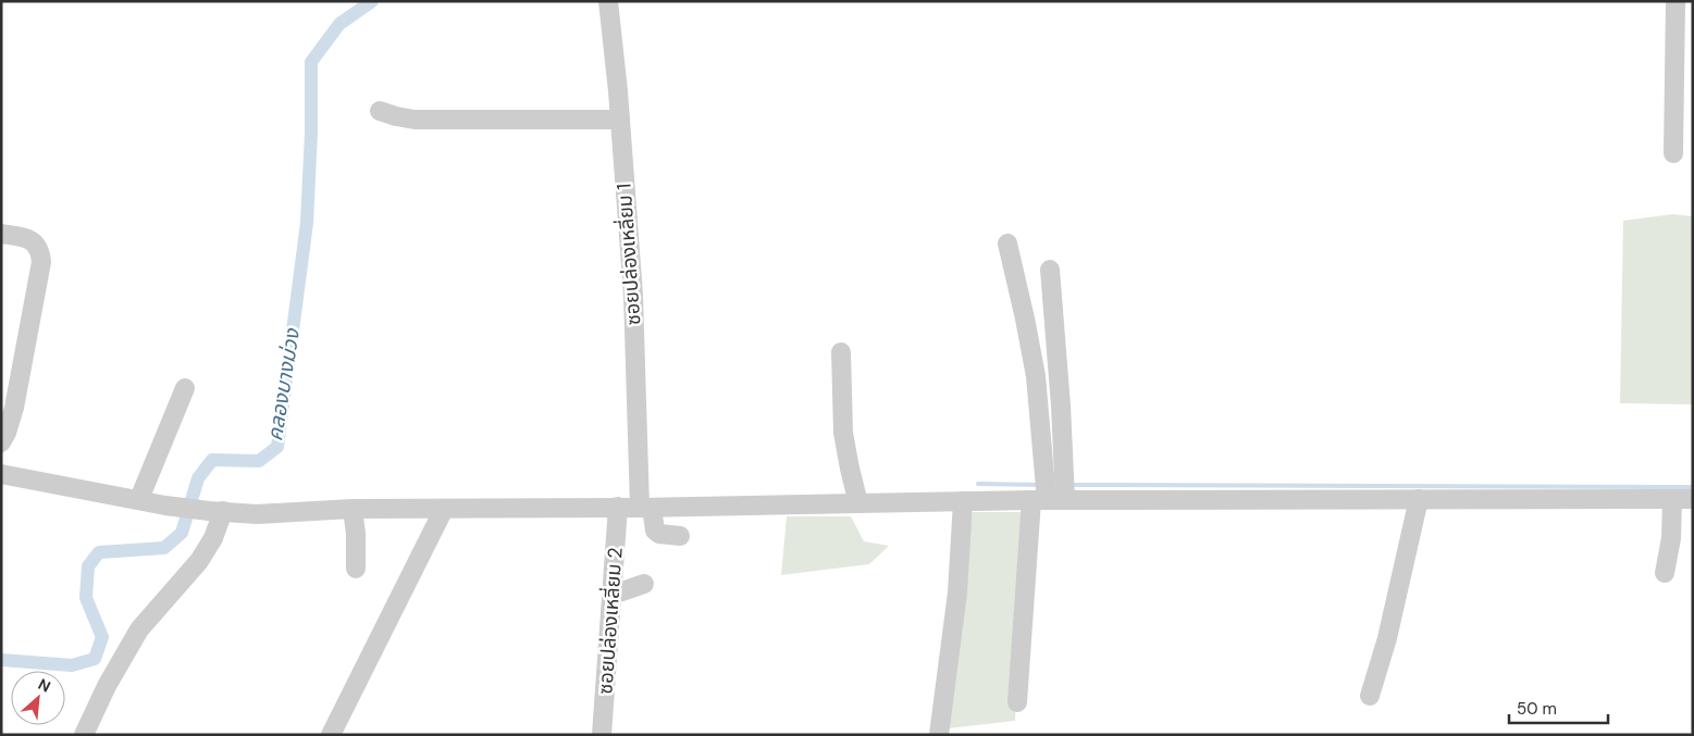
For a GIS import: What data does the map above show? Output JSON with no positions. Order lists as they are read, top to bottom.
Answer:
{
  "streets": {
    "street": ["ซอยปล่องเหลี่ยม 1", "ซอยปล่องเหลี่ยม 2"]
  },
  "water": ["คลองบางม่วง"],
  "scale_bar": "50 m",
  "north": "top right"
}
